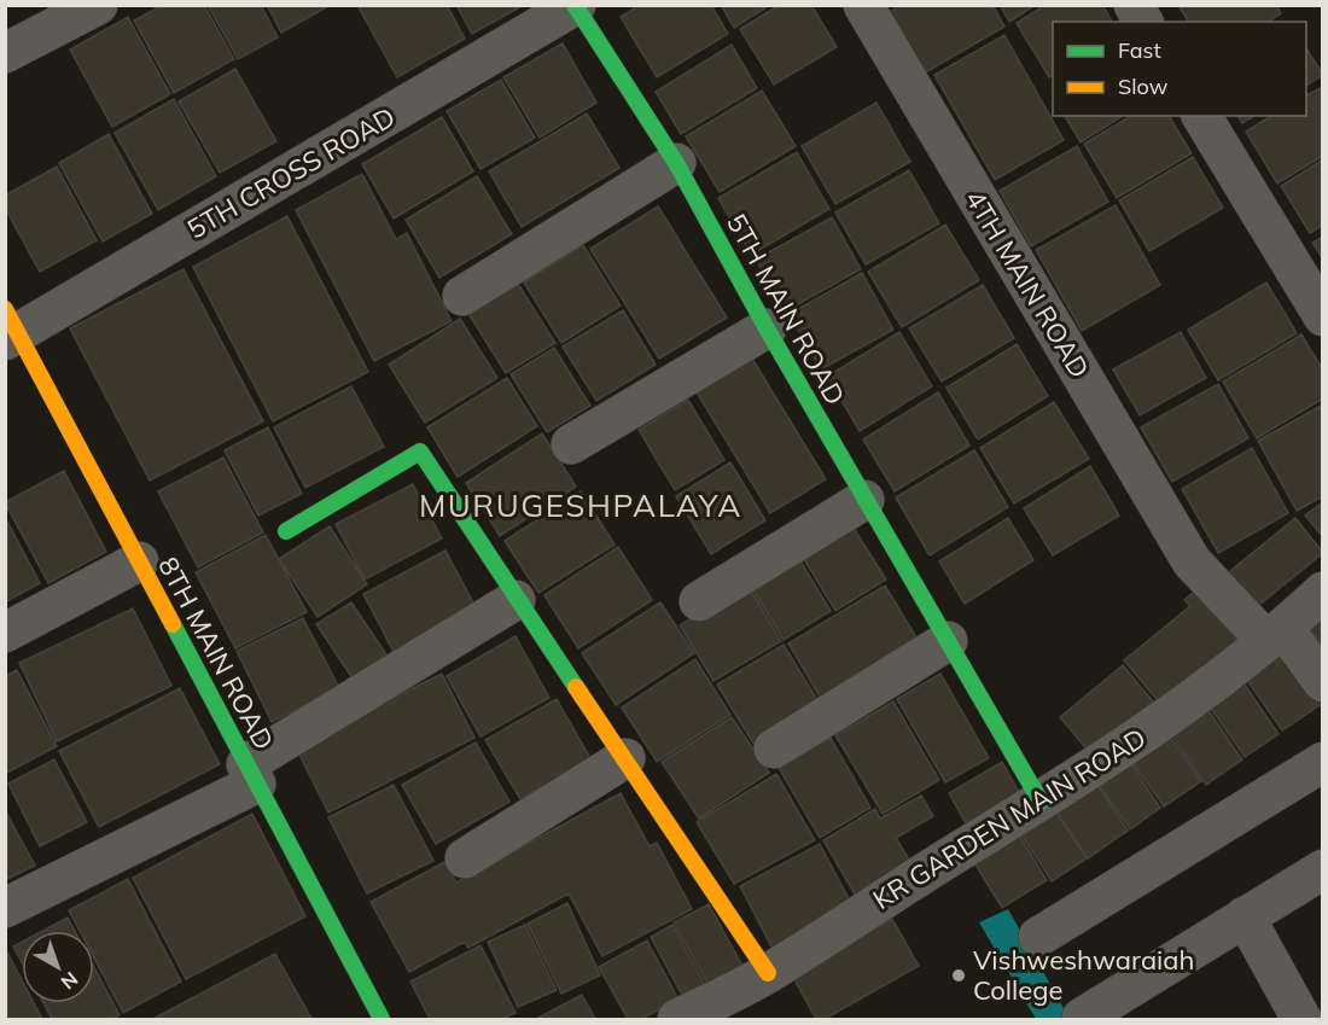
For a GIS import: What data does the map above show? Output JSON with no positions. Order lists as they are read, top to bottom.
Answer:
{
  "streets": {
    "street": [
      "5TH CROSS ROAD",
      "4TH MAIN ROAD",
      "5TH MAIN ROAD",
      "8TH MAIN ROAD",
      "KR GARDEN MAIN ROAD"
    ]
  },
  "crossings": [
    ["5TH CROSS ROAD", "5TH MAIN ROAD"],
    ["5TH CROSS ROAD", "8TH MAIN ROAD"],
    ["4TH MAIN ROAD", "KR GARDEN MAIN ROAD"],
    ["5TH MAIN ROAD", "KR GARDEN MAIN ROAD"]
  ],
  "districts": ["MURUGESHPALAYA"],
  "places": ["Vishweshwaraiah College"],
  "legend": ["Fast", "Slow"],
  "north": "bottom right"
}
